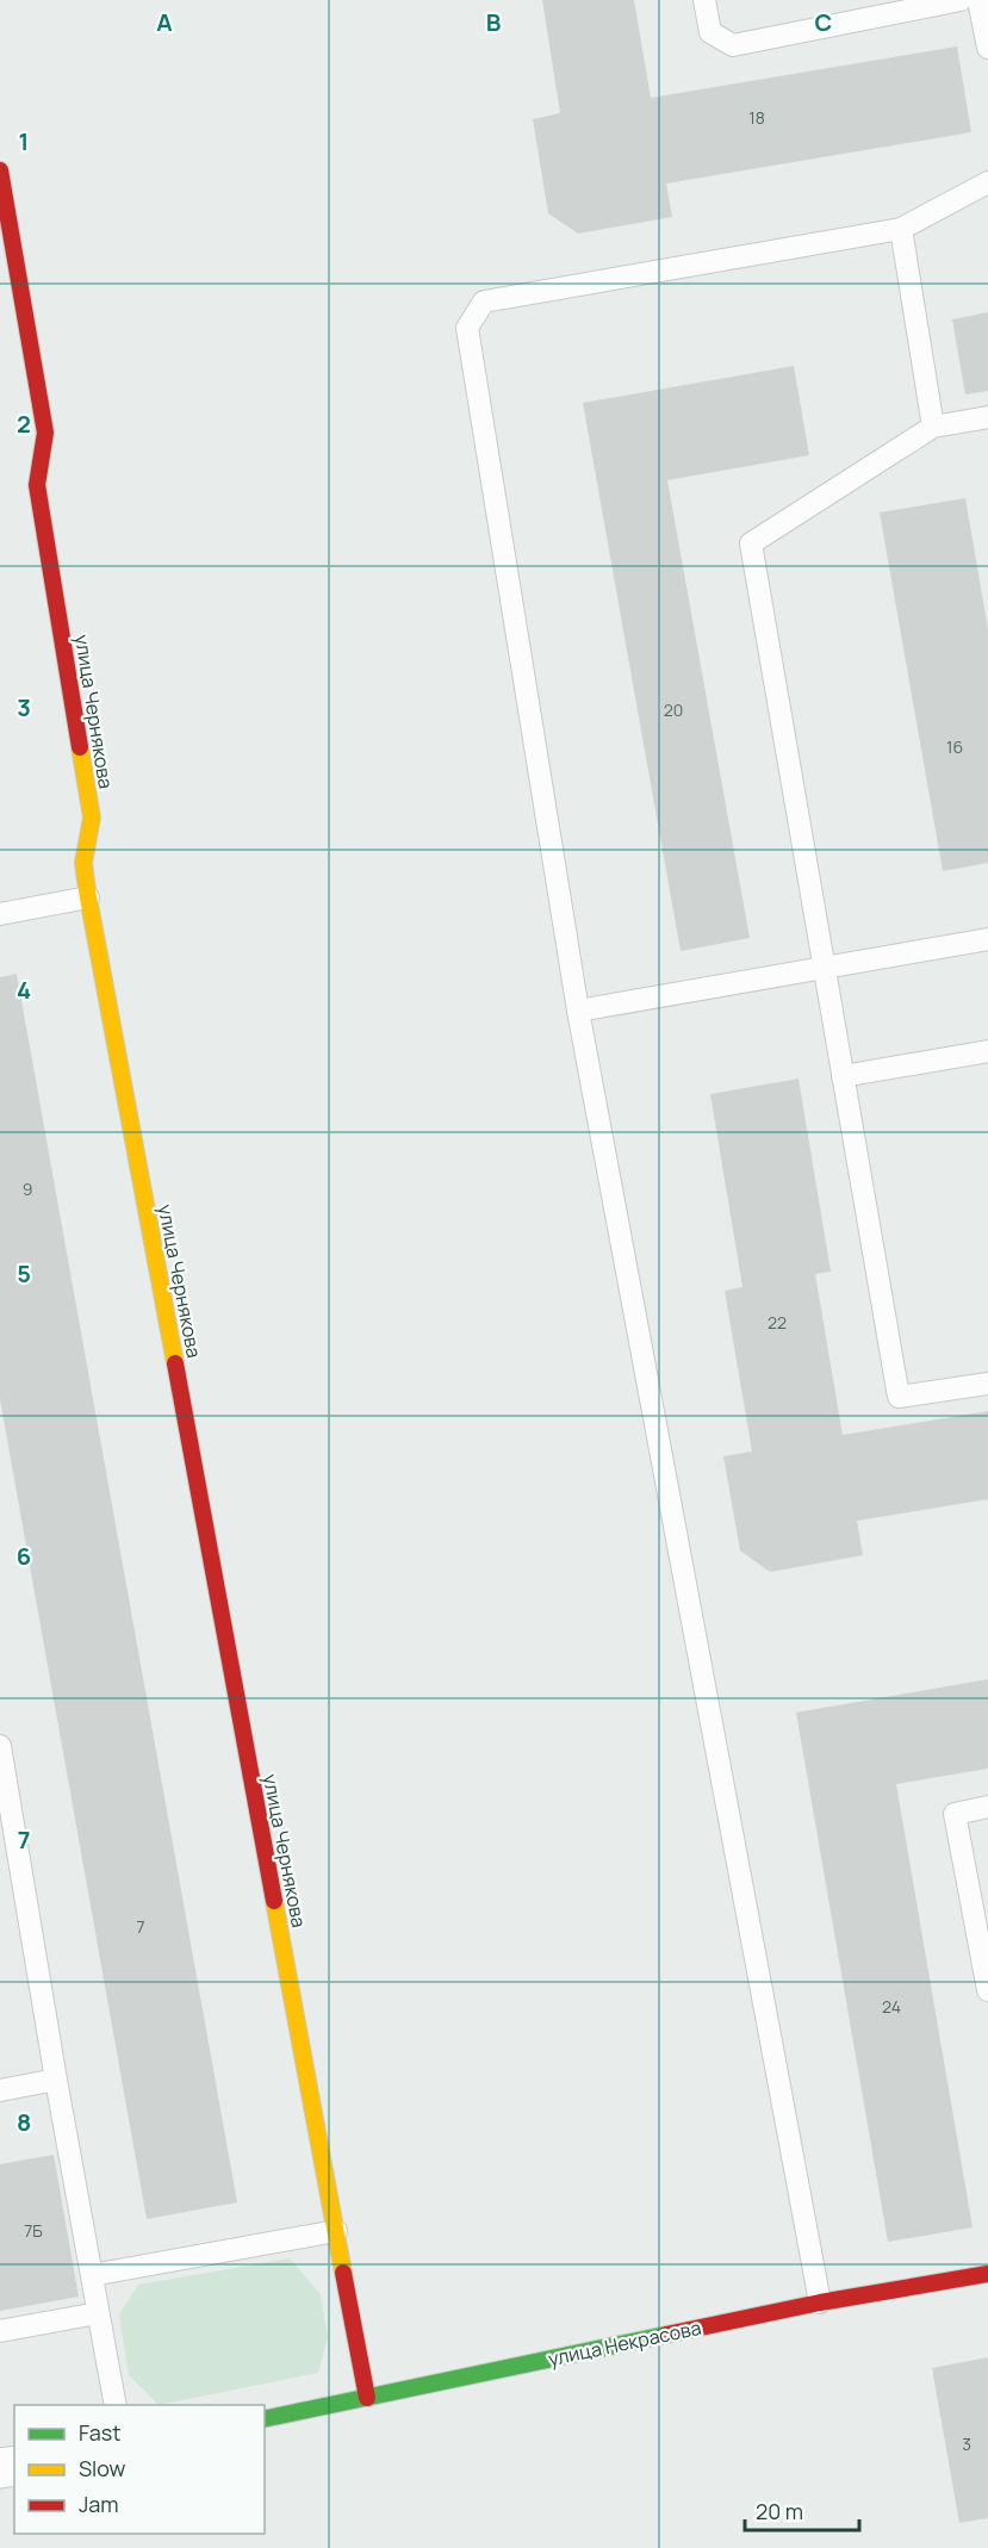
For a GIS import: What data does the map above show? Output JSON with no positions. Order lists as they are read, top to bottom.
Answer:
{
  "streets": {
    "street": ["улица Чернякова", "улица Некрасова"]
  },
  "crossings": [
    ["улица Чернякова", "улица Некрасова"]
  ],
  "house_numbers": [
    "18",
    "20",
    "16",
    "9",
    "22",
    "7",
    "24",
    "7Б",
    "3"
  ],
  "legend": ["Fast", "Slow", "Jam"],
  "scale_bar": "20 m",
  "grid": {
    "columns": ["A", "B", "C"],
    "rows": [
      "1",
      "2",
      "3",
      "4",
      "5",
      "6",
      "7",
      "8"
    ]
  }
}
